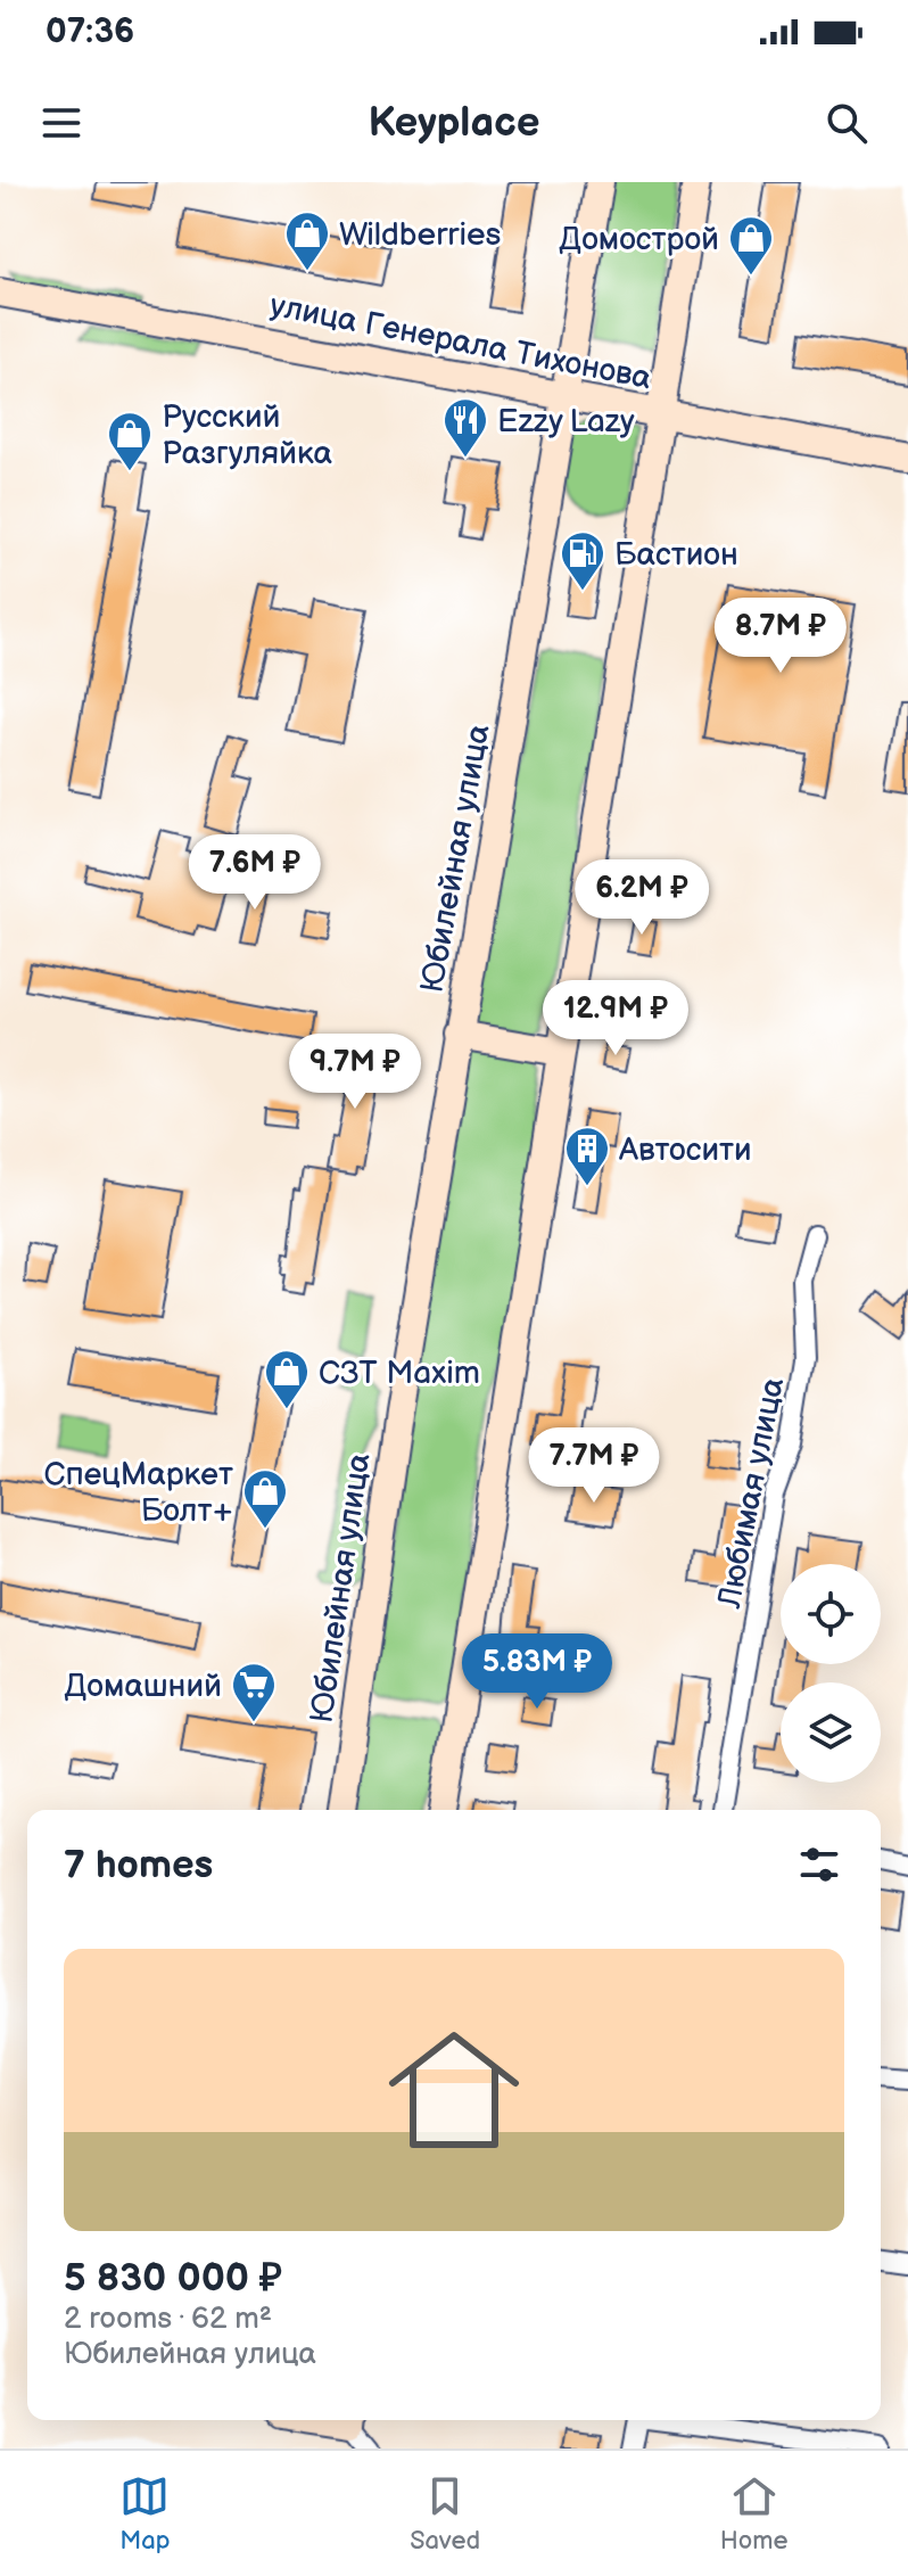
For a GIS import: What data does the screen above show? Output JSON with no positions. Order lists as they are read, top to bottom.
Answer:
{
  "streets": {
    "main road": ["улица Генерала Тихонова", "Юбилейная улица"],
    "street": ["Любимая улица"]
  },
  "crossings": [
    ["улица Генерала Тихонова", "Юбилейная улица"]
  ],
  "places": {
    "shop": [
      "Wildberries",
      "Домострой",
      "Русский Разгуляйка",
      "СЗТ Maxim",
      "СпецМаркет Болт+"
    ],
    "restaurant": ["Ezzy Lazy"],
    "fuel station": ["Бастион"],
    "building": ["Автосити"],
    "supermarket": ["Домашний"]
  },
  "page": {
    "status": "07:36",
    "header": "Keyplace",
    "price": [
      "8.7M ₽",
      "7.6M ₽",
      "6.2M ₽",
      "12.9M ₽",
      "9.7M ₽",
      "7.7M ₽",
      "5.83M ₽"
    ],
    "heading": "7 homes",
    "list": [
      {
        "name": "5 830 000 ₽",
        "note": "2 rooms · 62 m² · Юбилейная улица"
      }
    ],
    "tabs": ["Map", "Saved", "Home"]
  }
}
